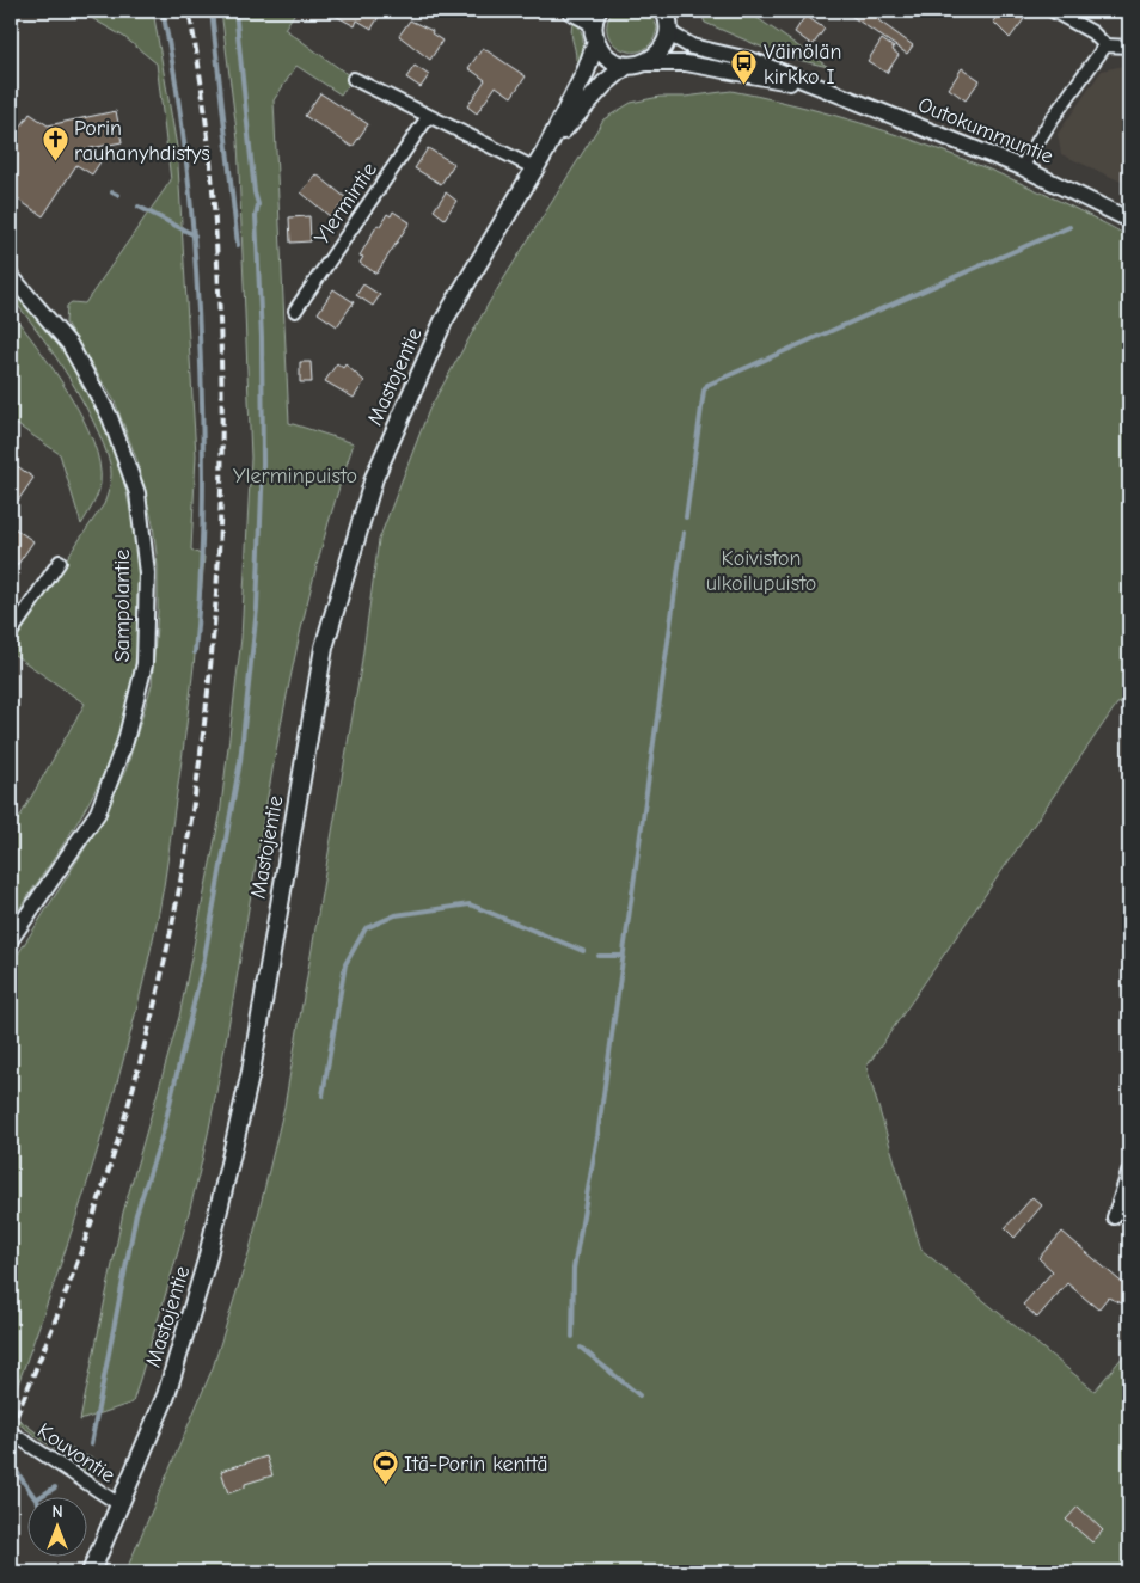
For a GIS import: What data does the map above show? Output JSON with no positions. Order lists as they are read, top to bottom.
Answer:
{
  "streets": {
    "main road": ["Mastojentie"],
    "street": [
      "Outokummuntie",
      "Ylermintie",
      "Sampolantie",
      "Kouvontie"
    ]
  },
  "crossings": [
    ["Mastojentie", "Kouvontie"]
  ],
  "parks": ["Ylerminpuisto", "Koiviston ulkoilupuisto"],
  "places": {
    "bus stop": ["Väinölän kirkko I"],
    "church": ["Porin rauhanyhdistys"],
    "sports": ["Itä-Porin kenttä"]
  },
  "north": "top"
}
